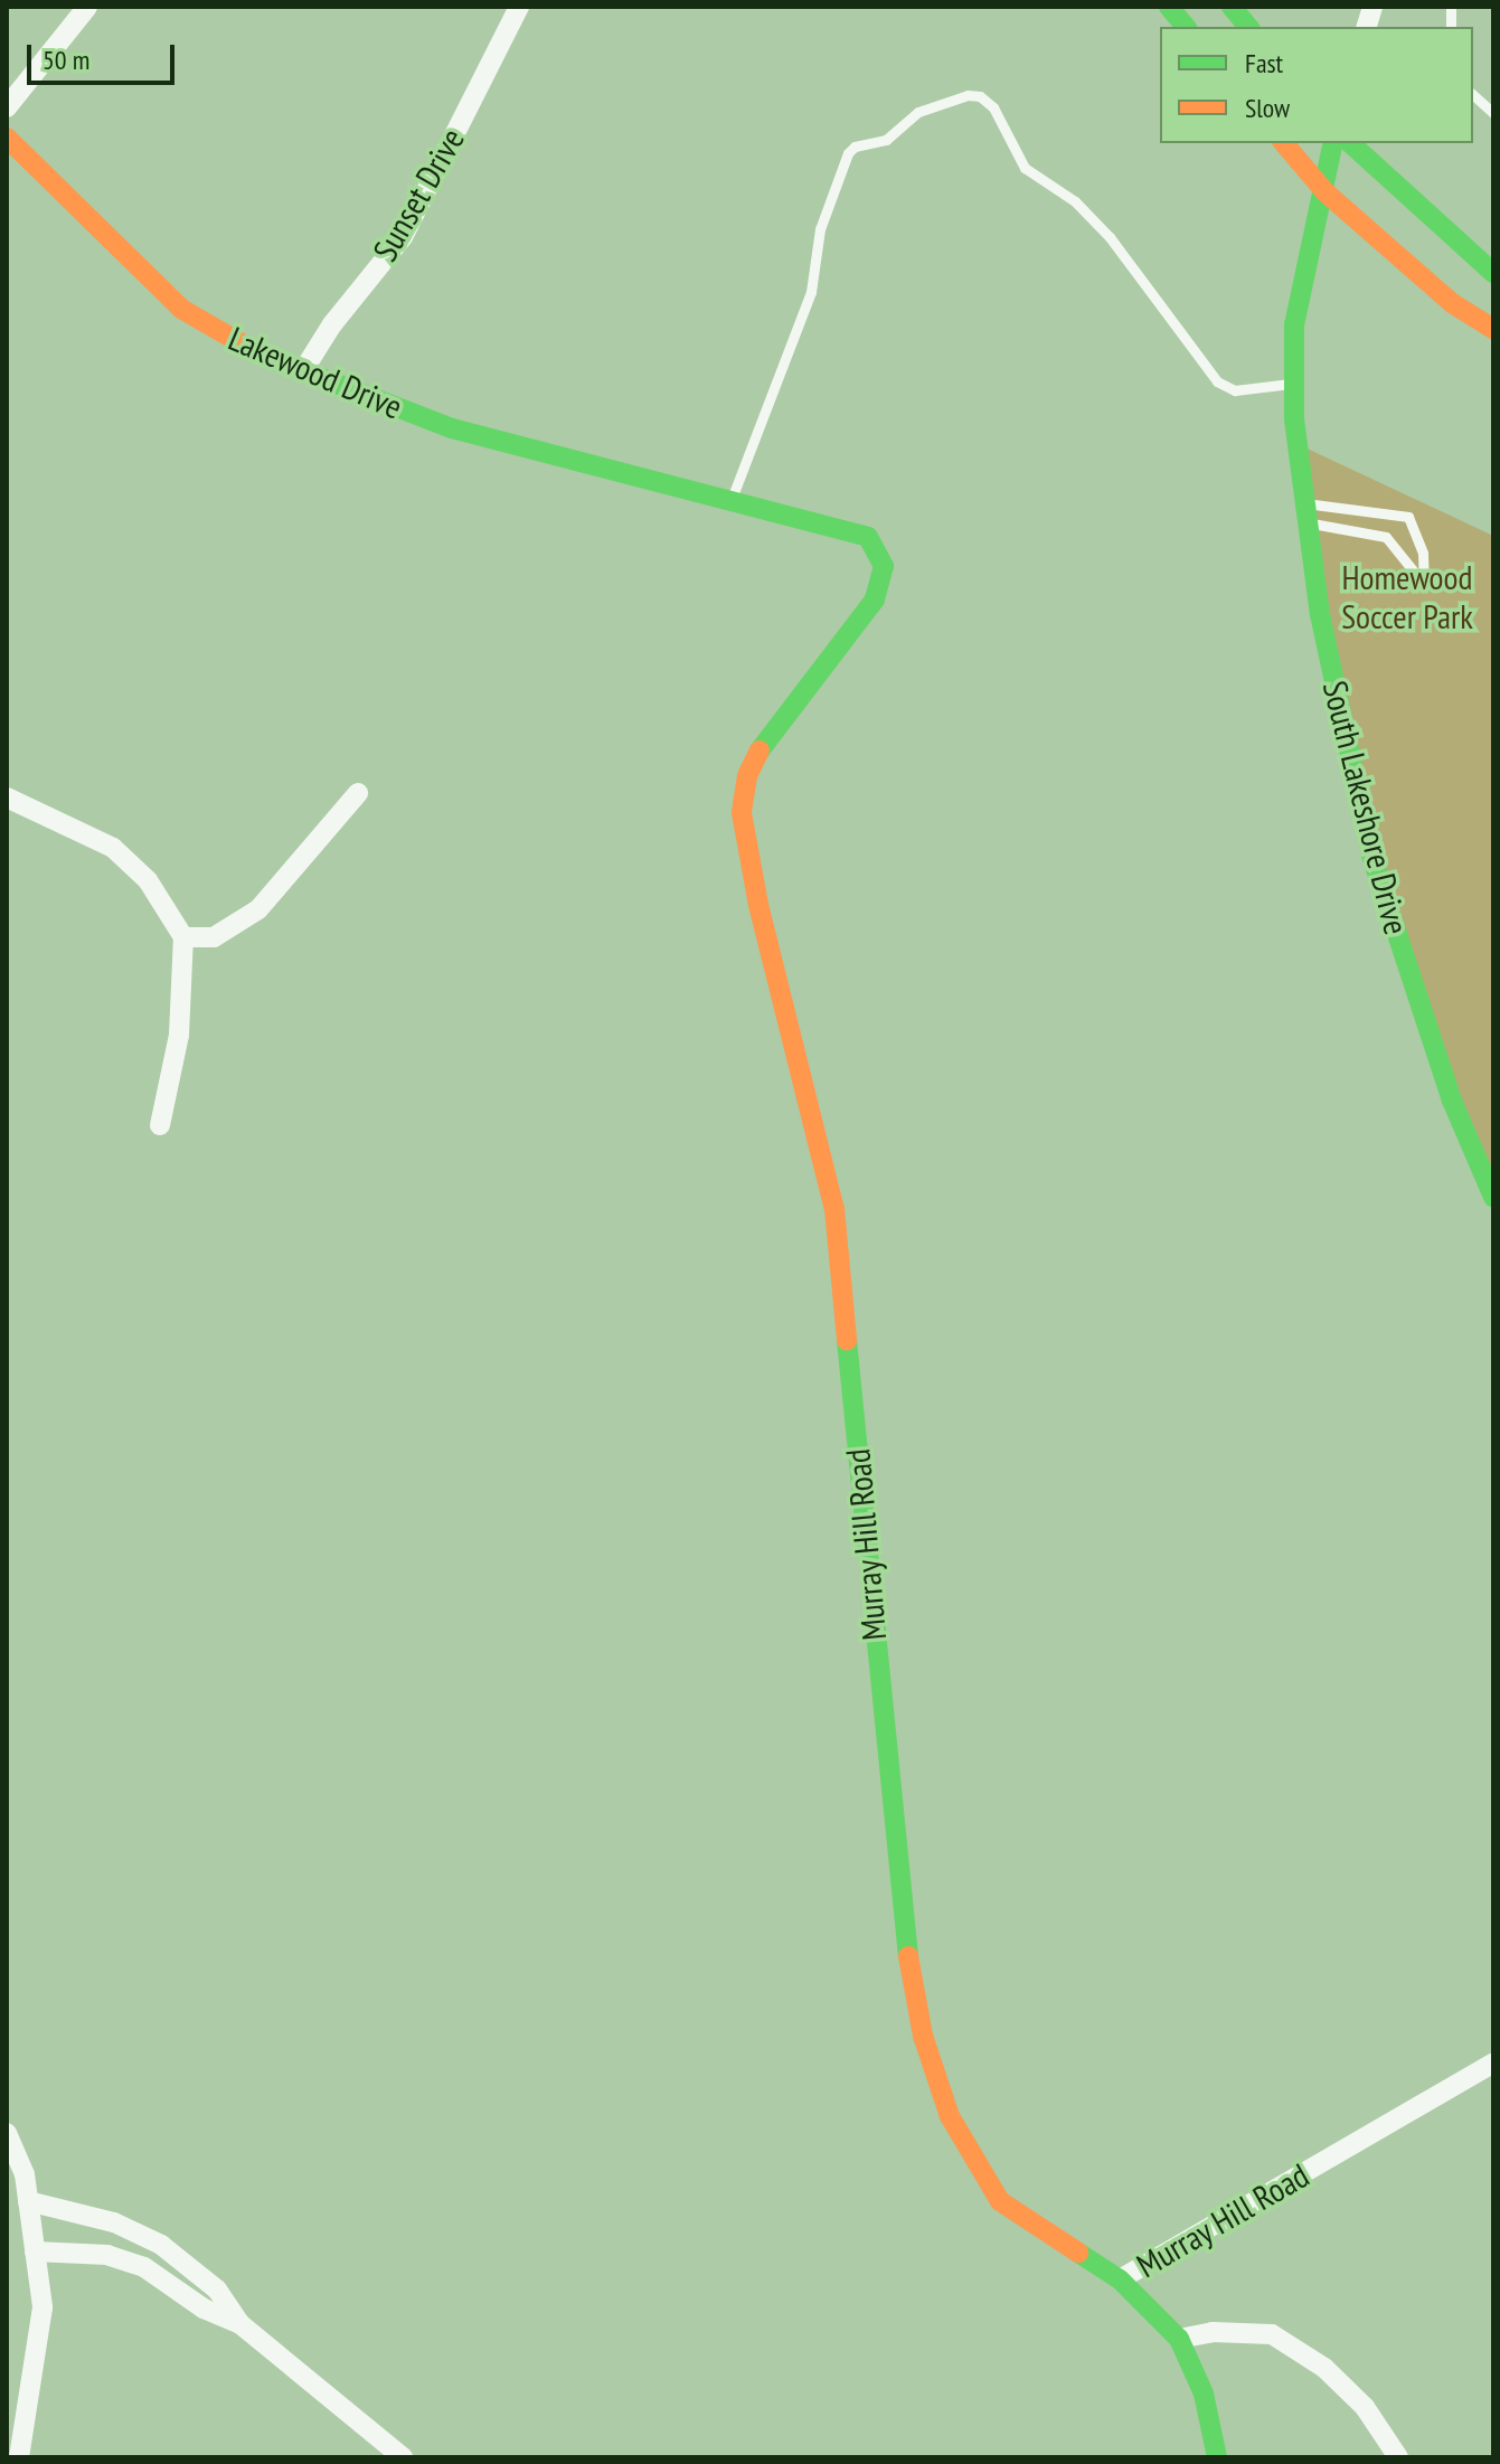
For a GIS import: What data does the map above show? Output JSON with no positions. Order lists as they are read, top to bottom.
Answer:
{
  "streets": {
    "street": [
      "Sunset Drive",
      "Lakewood Drive",
      "South Lakeshore Drive",
      "Murray Hill Road"
    ]
  },
  "crossings": [
    ["Sunset Drive", "Lakewood Drive"],
    ["Lakewood Drive", "Murray Hill Road"]
  ],
  "parks": ["Homewood Soccer Park"],
  "legend": ["Fast", "Slow"],
  "scale_bar": "50 m"
}
